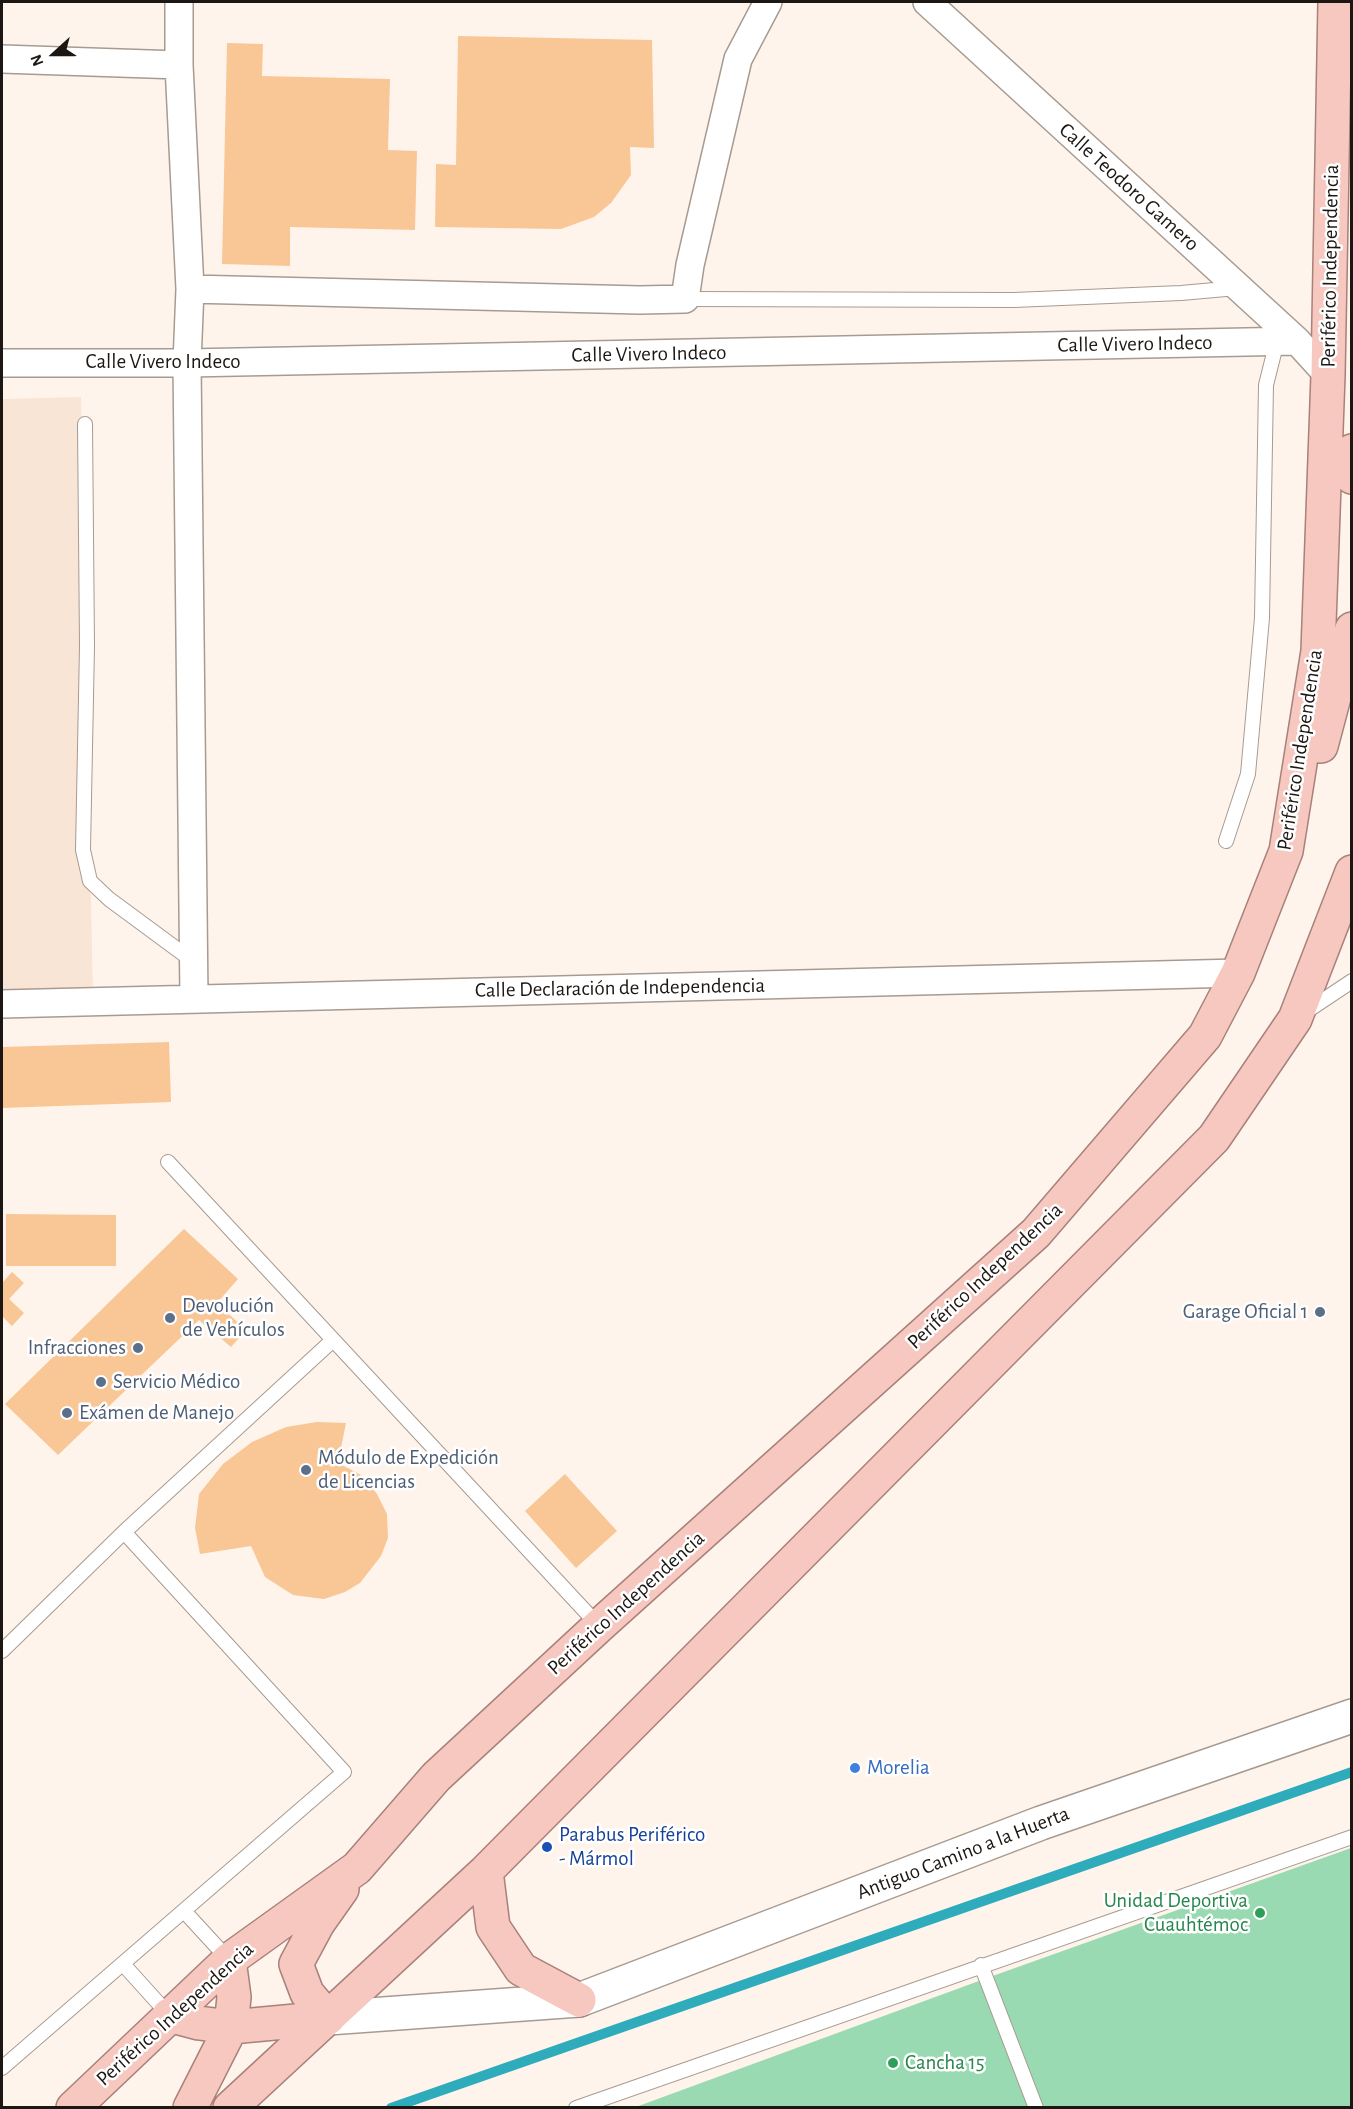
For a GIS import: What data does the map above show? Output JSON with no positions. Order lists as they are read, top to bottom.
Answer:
{
  "streets": {
    "highway": ["Periférico Independencia"],
    "street": [
      "Calle Teodoro Gamero",
      "Calle Vivero Indeco",
      "Calle Declaración de Independencia",
      "Antiguo Camino a la Huerta"
    ]
  },
  "crossings": [
    ["Calle Teodoro Gamero", "Periférico Independencia"],
    ["Calle Teodoro Gamero", "Calle Vivero Indeco"],
    ["Periférico Independencia", "Calle Declaración de Independencia"]
  ],
  "places": [
    "Garage Oficial 1",
    "Devolución de Vehículos",
    "Infracciones",
    "Servicio Médico",
    "Exámen de Manejo",
    "Módulo de Expedición de Licencias",
    "Morelia",
    "Parabus Periférico - Mármol",
    "Unidad Deportiva Cuauhtémoc",
    "Cancha 15"
  ],
  "north": "left"
}
